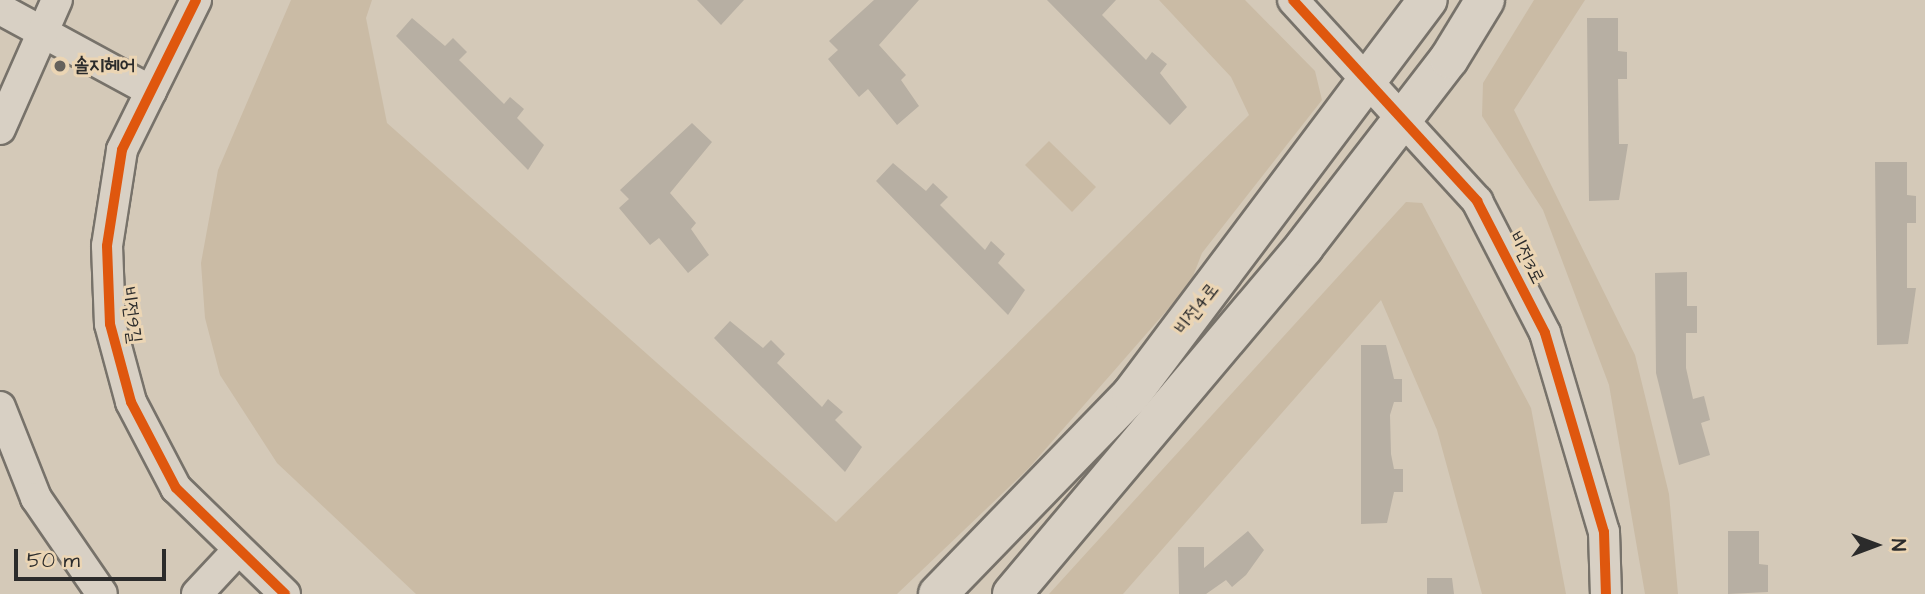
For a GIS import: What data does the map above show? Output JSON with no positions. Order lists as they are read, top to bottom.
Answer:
{
  "streets": {
    "main road": ["비전4로"],
    "street": ["비전3로", "비전9길"]
  },
  "crossings": [
    ["비전3로", "비전4로"]
  ],
  "places": ["솔지헤어"],
  "scale_bar": "50 m",
  "north": "right"
}
